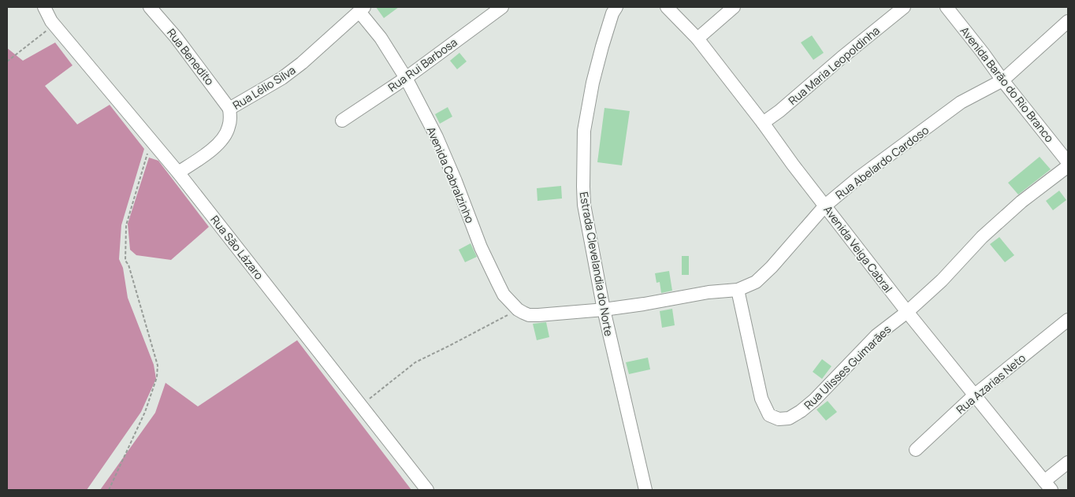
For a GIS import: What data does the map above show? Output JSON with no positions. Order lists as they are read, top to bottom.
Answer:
{
  "streets": {
    "street": [
      "Rua Benedito",
      "Rua Rui Barbosa",
      "Rua Maria Leopoldinha",
      "Avenida Barão do Rio Branco",
      "Rua Lélio Silva",
      "Rua Abelardo Cardoso",
      "Avenida Cabralzinho",
      "Rua São Lázaro",
      "Avenida Veiga Cabral",
      "Estrada Clevelandia do Norte",
      "Rua Ulisses Guimarães",
      "Rua Azarias Neto"
    ]
  },
  "crossings": [
    ["Rua Benedito", "Rua Lélio Silva"],
    ["Rua Rui Barbosa", "Avenida Cabralzinho"],
    ["Rua Maria Leopoldinha", "Avenida Veiga Cabral"],
    ["Avenida Barão do Rio Branco", "Rua Abelardo Cardoso"],
    ["Rua Lélio Silva", "Avenida Cabralzinho"],
    ["Rua Lélio Silva", "Rua São Lázaro"],
    ["Rua Abelardo Cardoso", "Avenida Cabralzinho"],
    ["Rua Abelardo Cardoso", "Avenida Veiga Cabral"],
    ["Rua Abelardo Cardoso", "Estrada Clevelandia do Norte"],
    ["Rua Abelardo Cardoso", "Rua Ulisses Guimarães"],
    ["Avenida Veiga Cabral", "Rua Ulisses Guimarães"],
    ["Avenida Veiga Cabral", "Rua Azarias Neto"]
  ]
}
